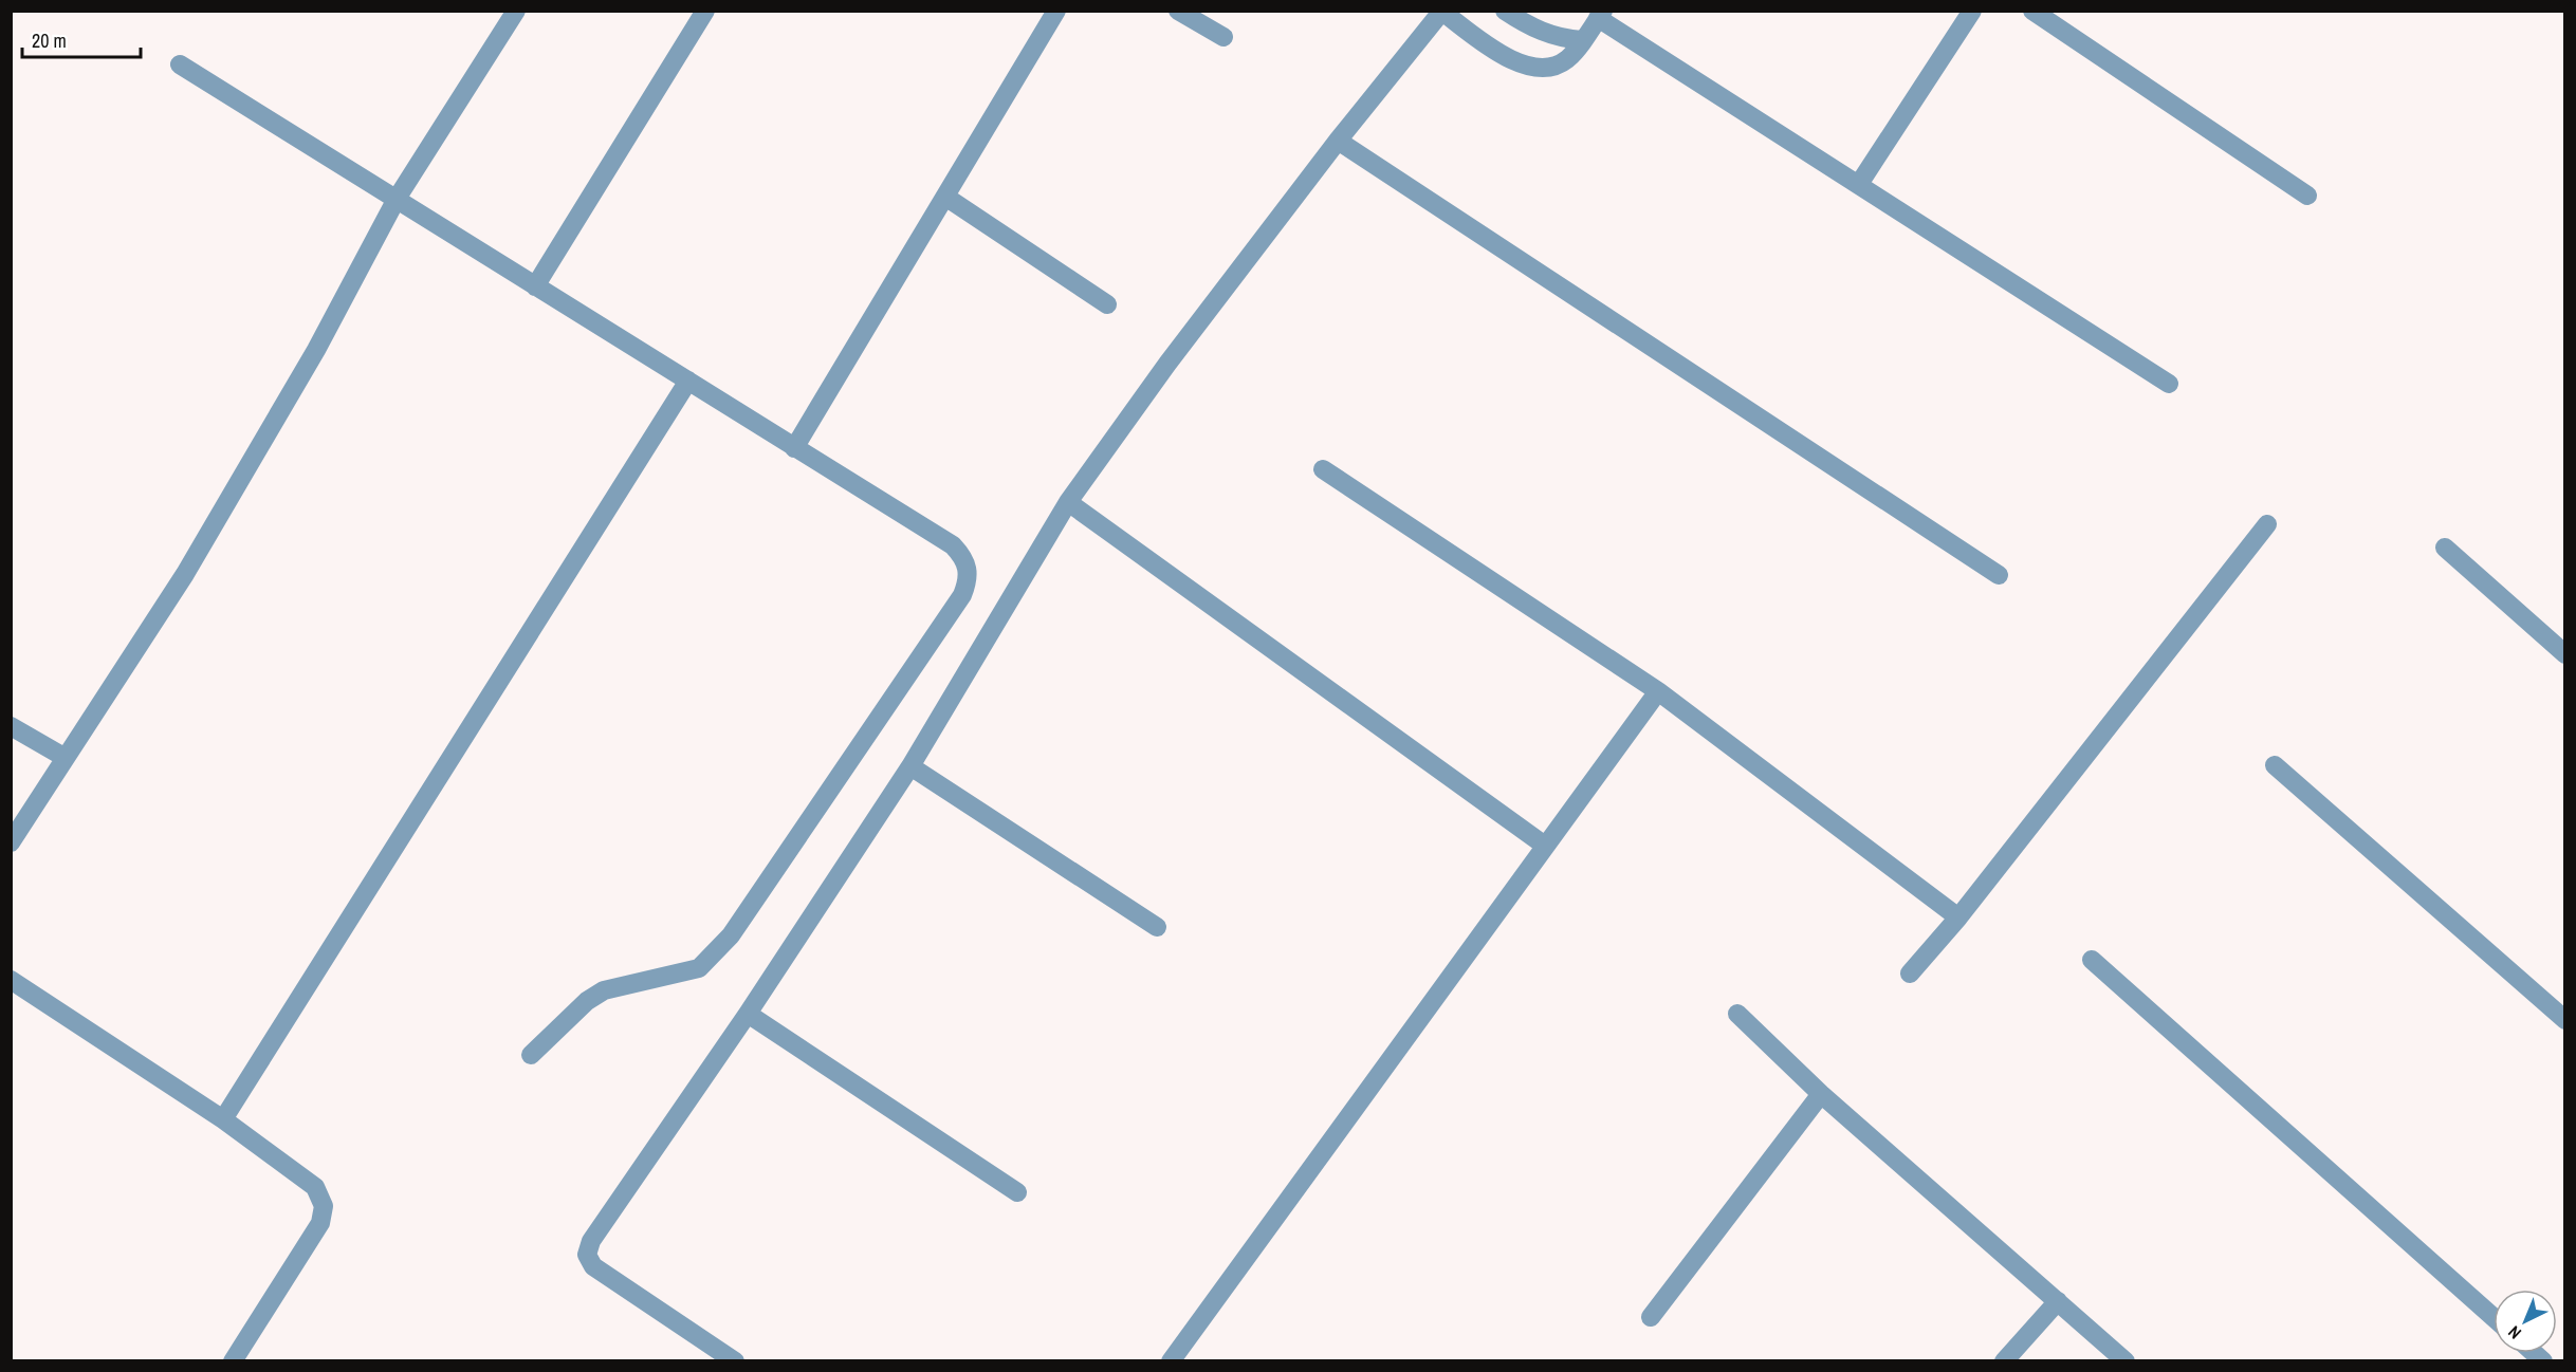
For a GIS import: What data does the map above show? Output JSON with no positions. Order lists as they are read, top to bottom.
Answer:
{
  "scale_bar": "20 m",
  "north": "bottom left"
}
